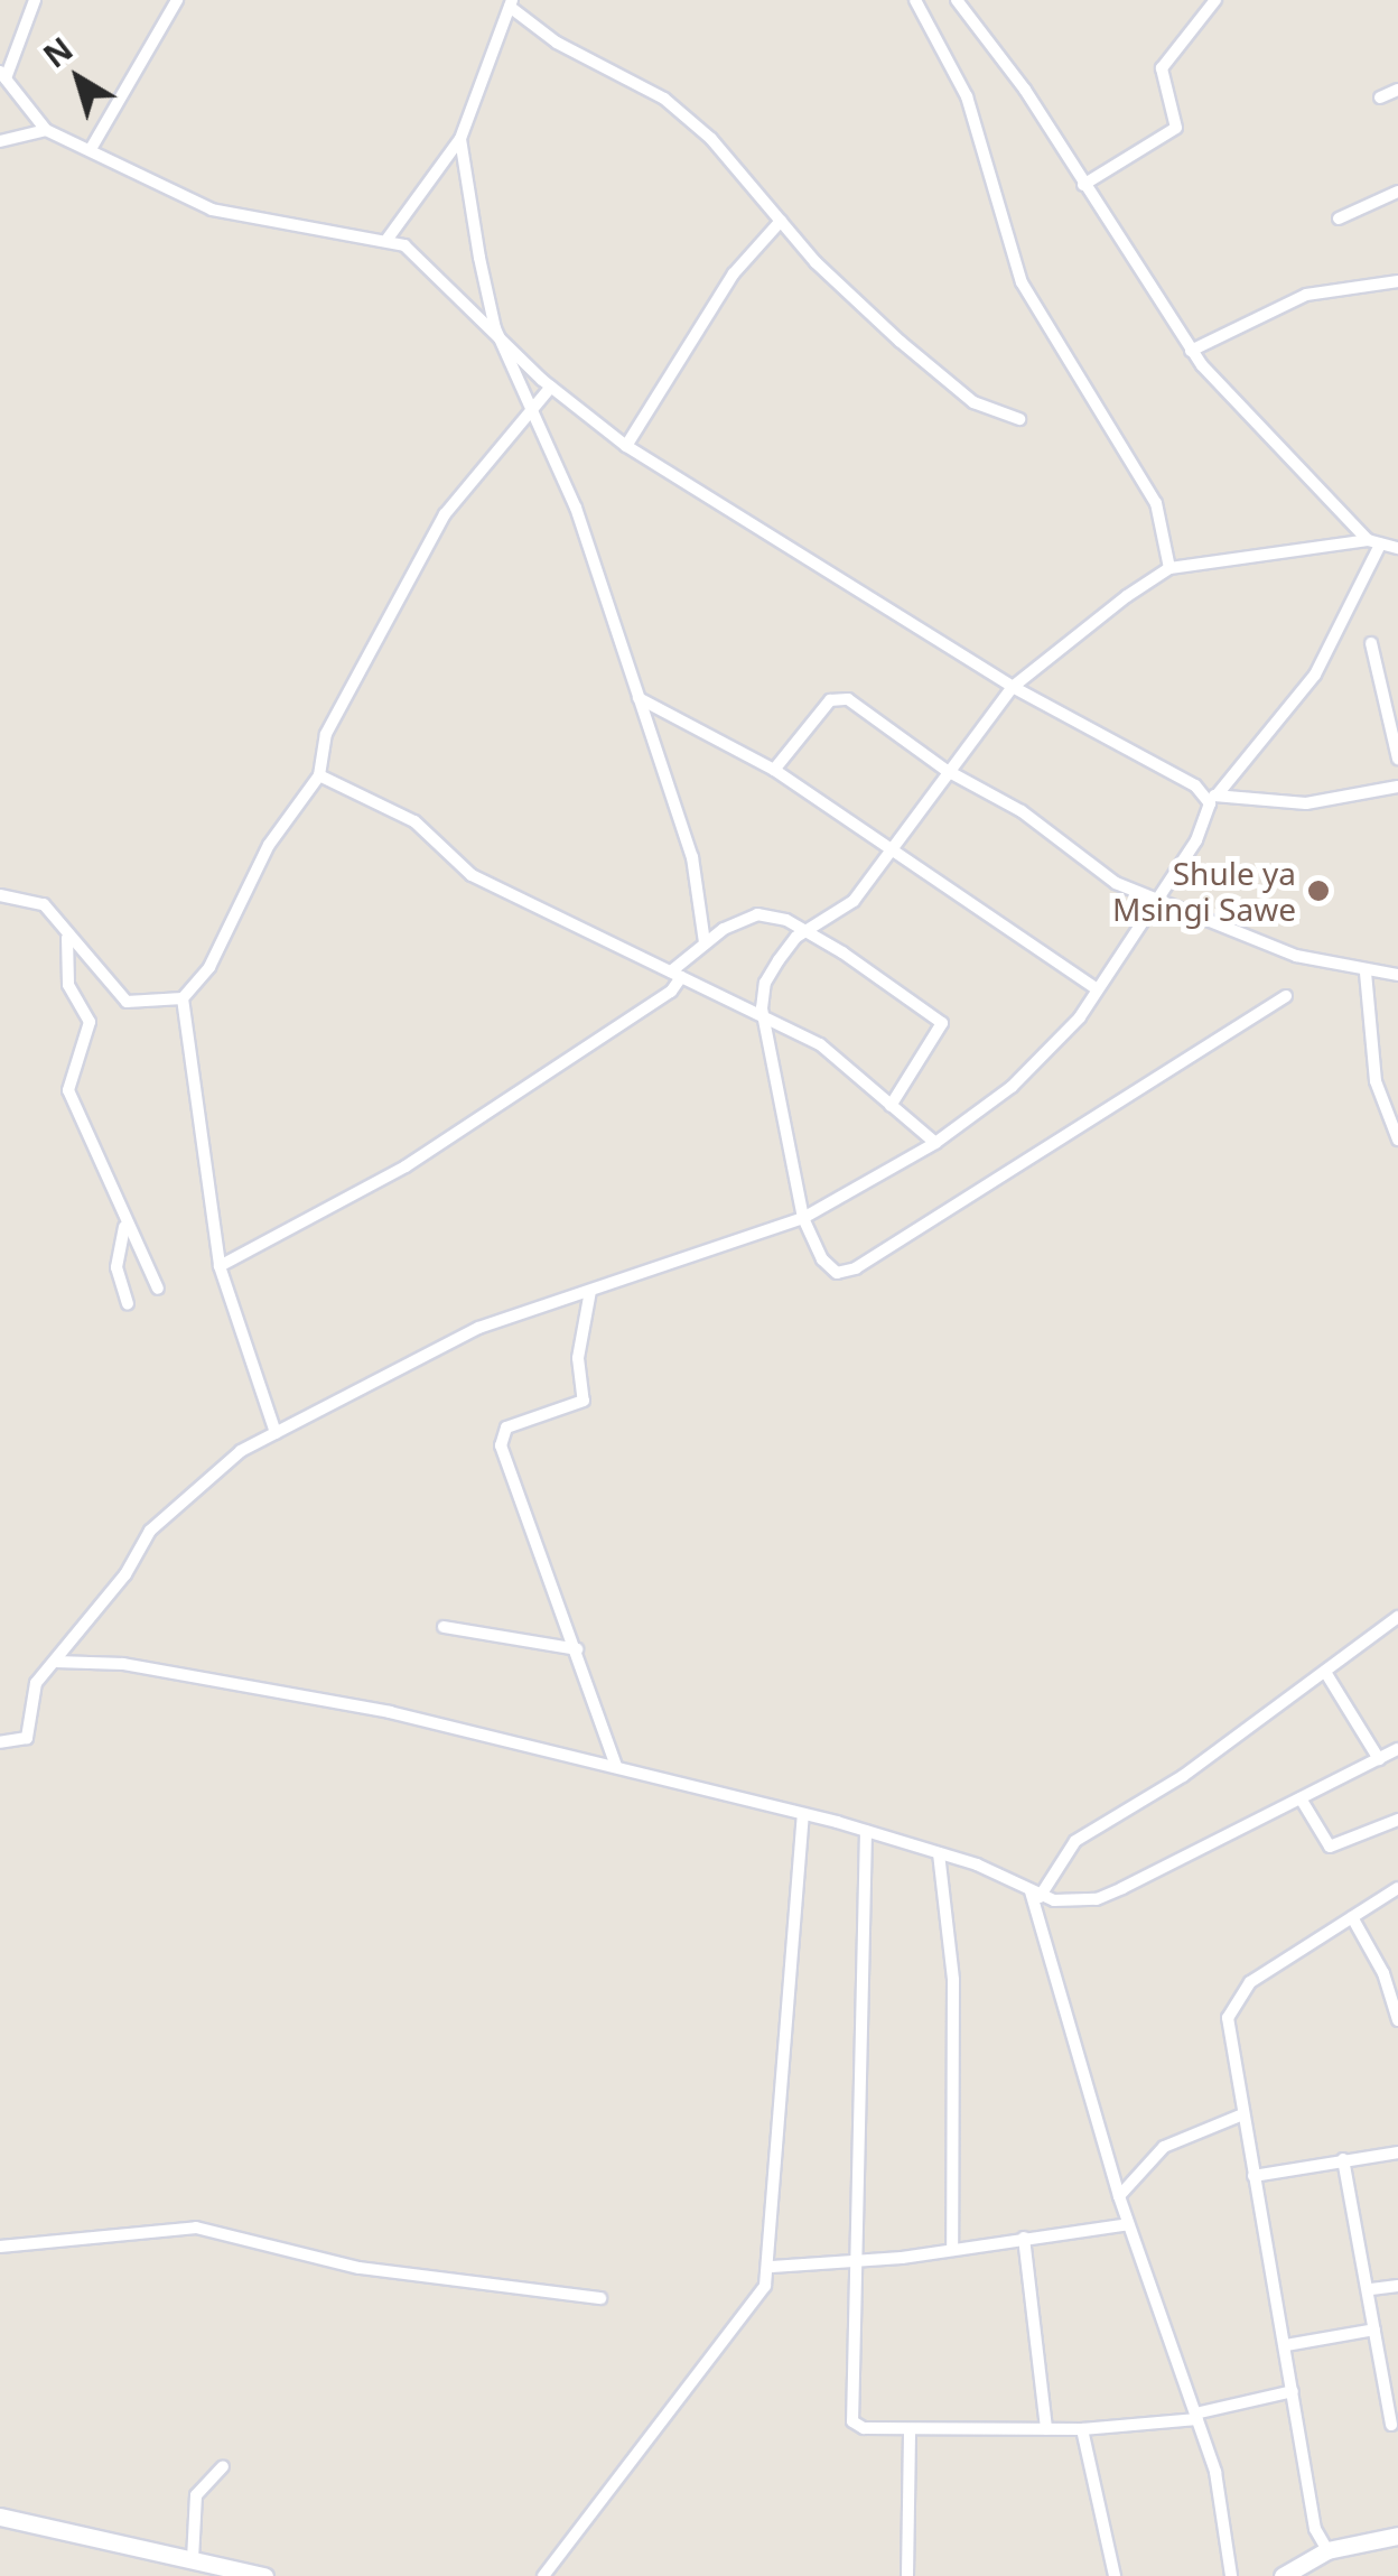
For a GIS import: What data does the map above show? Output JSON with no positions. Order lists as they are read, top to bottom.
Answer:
{
  "places": ["Shule ya Msingi Sawe"],
  "north": "top left"
}
